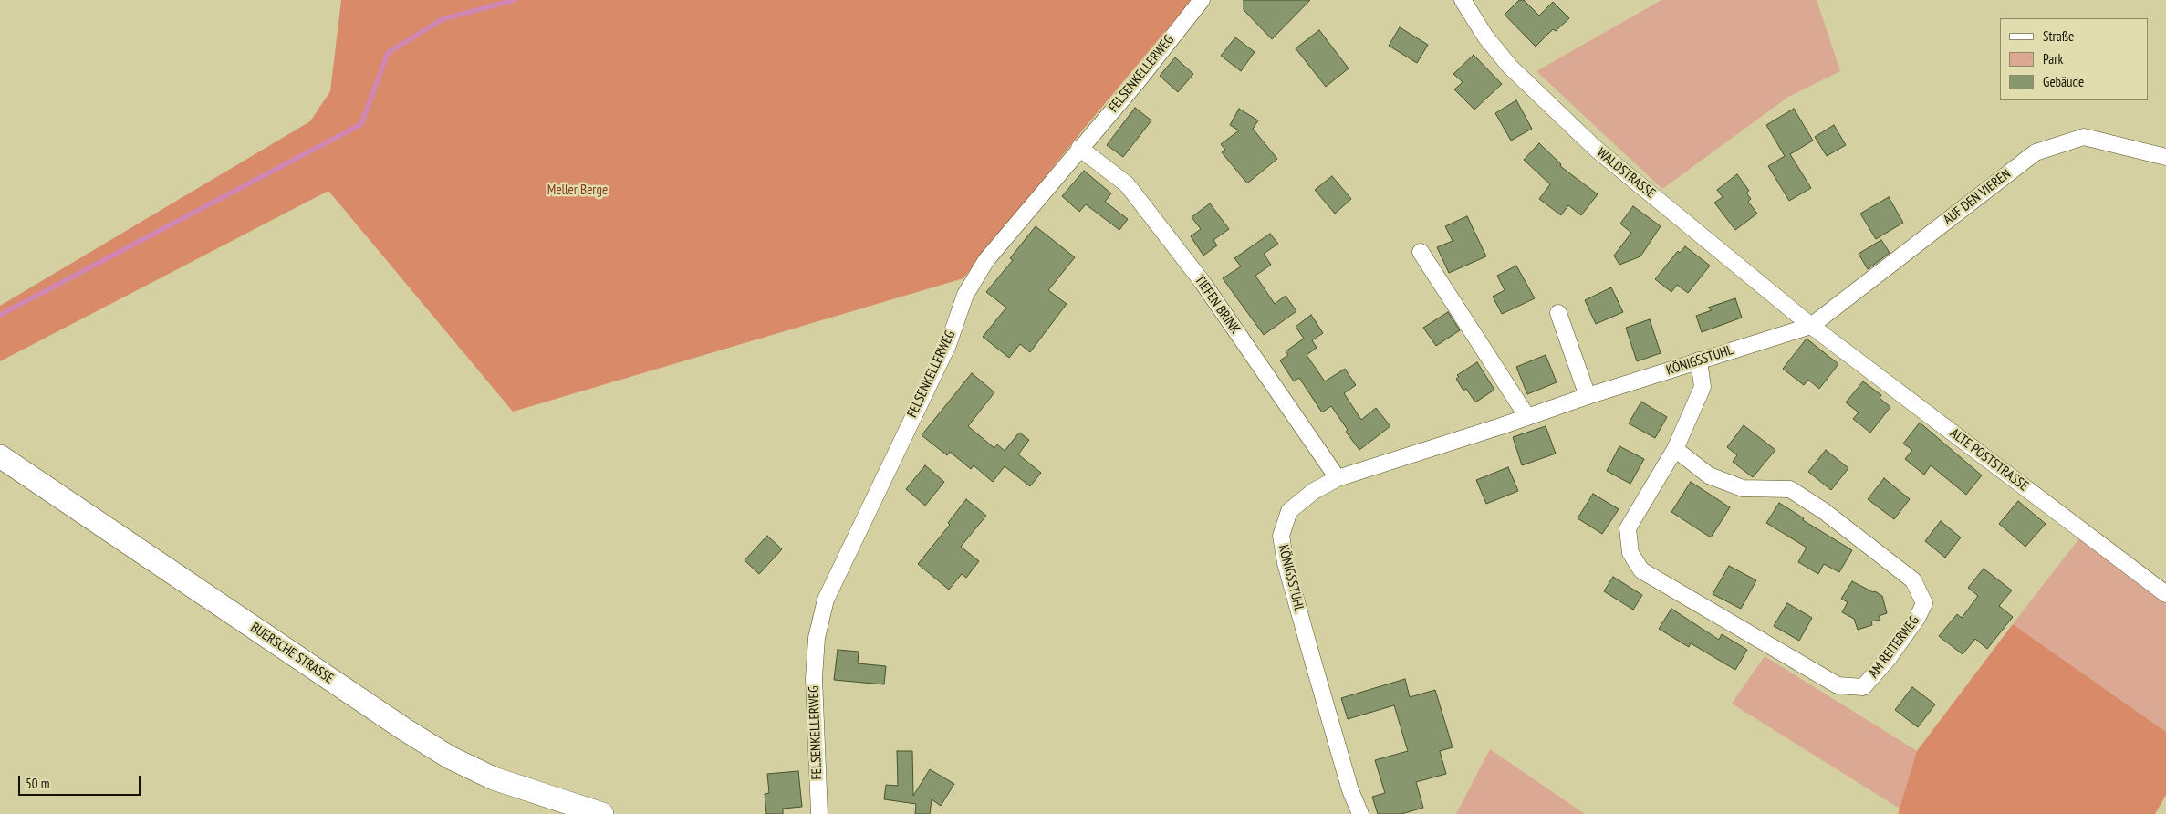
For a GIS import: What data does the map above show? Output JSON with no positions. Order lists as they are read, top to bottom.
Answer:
{
  "streets": {
    "main road": ["BUERSCHE STRASSE"],
    "street": [
      "FELSENKELLERWEG",
      "WALDSTRASSE",
      "AUF DEN VIEREN",
      "TIEFEN BRINK",
      "KÖNIGSSTUHL",
      "ALTE POSTSTRASSE",
      "AM REITERWEG"
    ]
  },
  "crossings": [
    ["FELSENKELLERWEG", "TIEFEN BRINK"],
    ["WALDSTRASSE", "AUF DEN VIEREN"],
    ["WALDSTRASSE", "KÖNIGSSTUHL"],
    ["WALDSTRASSE", "ALTE POSTSTRASSE"],
    ["AUF DEN VIEREN", "KÖNIGSSTUHL"],
    ["AUF DEN VIEREN", "ALTE POSTSTRASSE"],
    ["TIEFEN BRINK", "KÖNIGSSTUHL"],
    ["KÖNIGSSTUHL", "ALTE POSTSTRASSE"],
    ["KÖNIGSSTUHL", "AM REITERWEG"]
  ],
  "parks": ["Meller Berge"],
  "legend": ["Straße", "Park", "Gebäude"],
  "scale_bar": "50 m"
}
